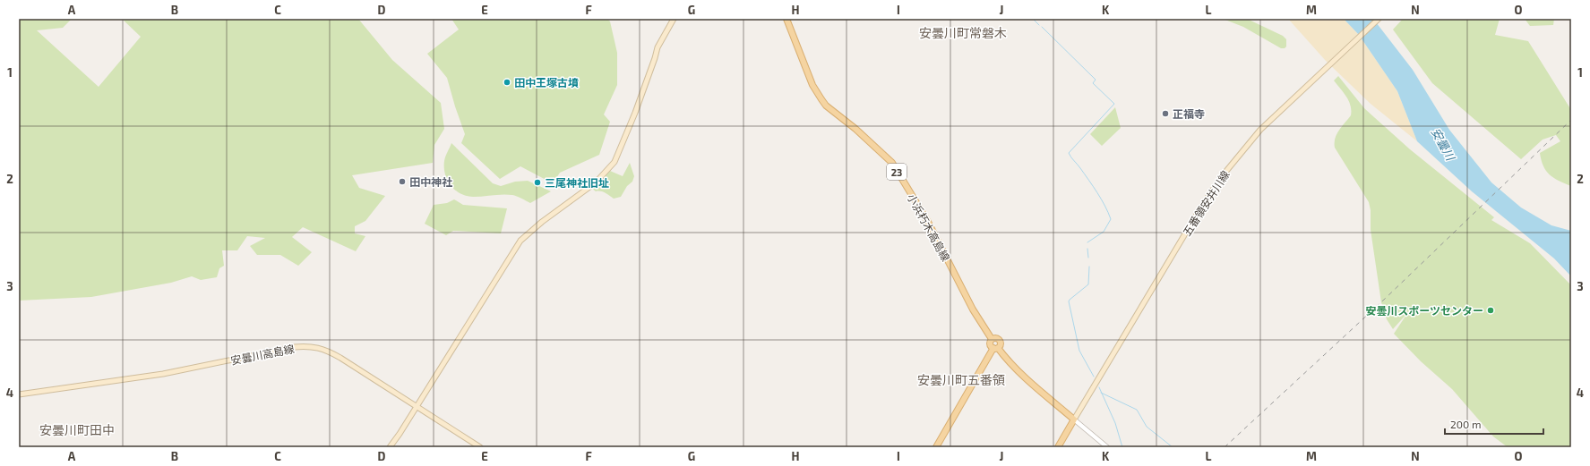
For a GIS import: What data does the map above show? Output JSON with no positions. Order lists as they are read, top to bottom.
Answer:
{
  "streets": {
    "main road": [
      "23",
      "五番領安井川線",
      "小浜朽木高島線",
      "安曇川高島線"
    ]
  },
  "crossings": [
    ["五番領安井川線", "小浜朽木高島線"]
  ],
  "districts": ["安曇川町常磐木", "安曇川町五番領", "安曇川町田中"],
  "water": ["安曇川"],
  "places": [
    "田中王塚古墳",
    "正福寺",
    "田中神社",
    "三尾神社旧址",
    "安曇川スポーツセンター"
  ],
  "scale_bar": "200 m",
  "grid": {
    "columns": [
      "A",
      "B",
      "C",
      "D",
      "E",
      "F",
      "G",
      "H",
      "I",
      "J",
      "K",
      "L",
      "M",
      "N",
      "O"
    ],
    "rows": [
      "1",
      "2",
      "3",
      "4"
    ]
  }
}
